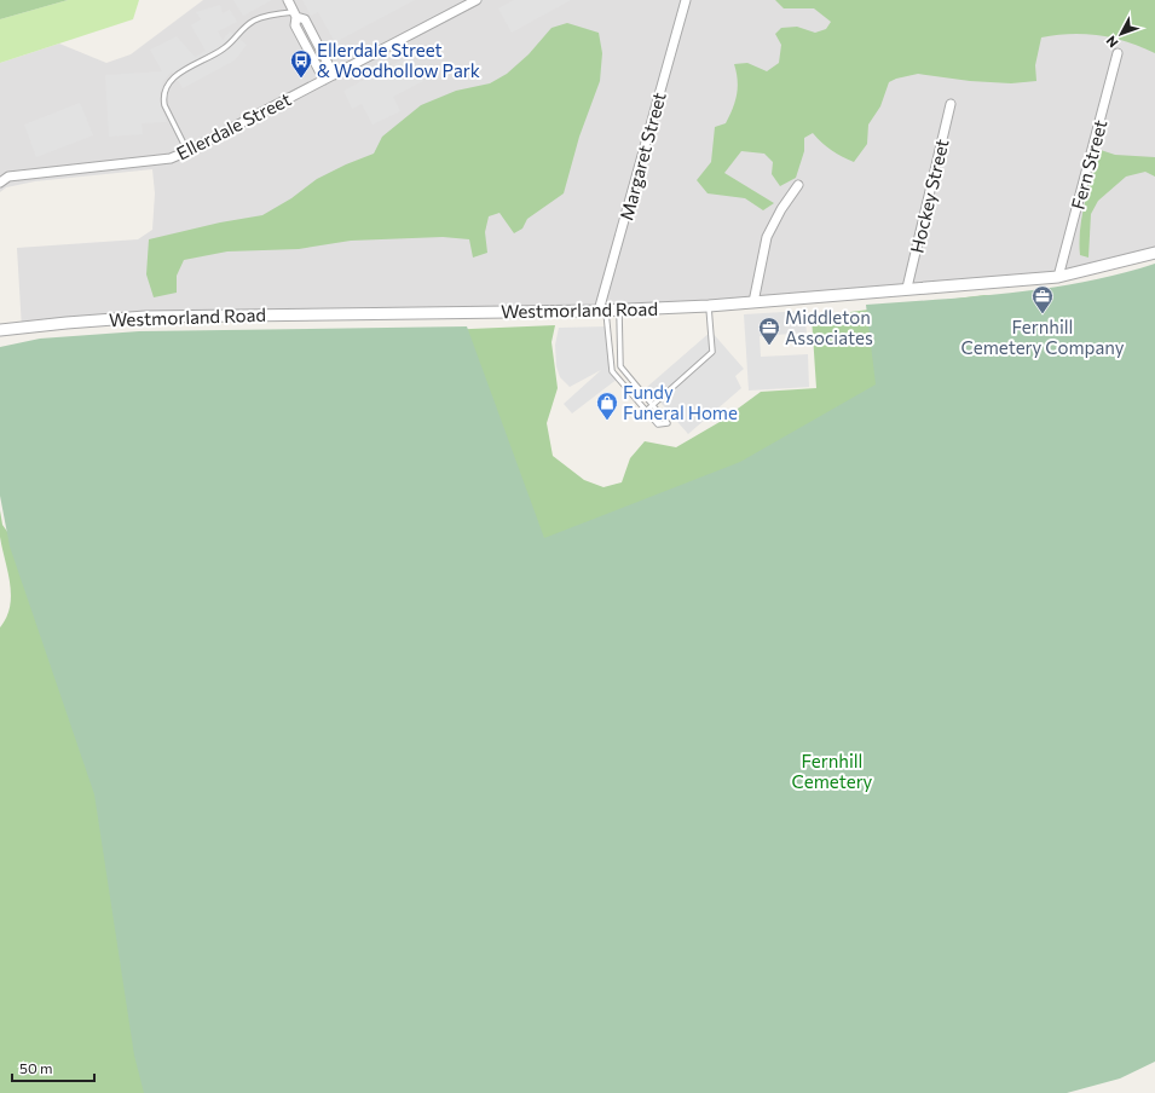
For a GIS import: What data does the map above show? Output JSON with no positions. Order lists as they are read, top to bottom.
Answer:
{
  "streets": {
    "street": [
      "Ellerdale Street",
      "Margaret Street",
      "Fern Street",
      "Hockey Street",
      "Westmorland Road"
    ]
  },
  "crossings": [
    ["Margaret Street", "Westmorland Road"],
    ["Fern Street", "Westmorland Road"],
    ["Hockey Street", "Westmorland Road"]
  ],
  "parks": ["Fernhill Cemetery"],
  "places": {
    "bus stop": ["Ellerdale Street & Woodhollow Park"],
    "office": ["Fernhill Cemetery Company", "Middleton Associates"],
    "shop": ["Fundy Funeral Home"]
  },
  "scale_bar": "50 m",
  "north": "bottom left"
}
